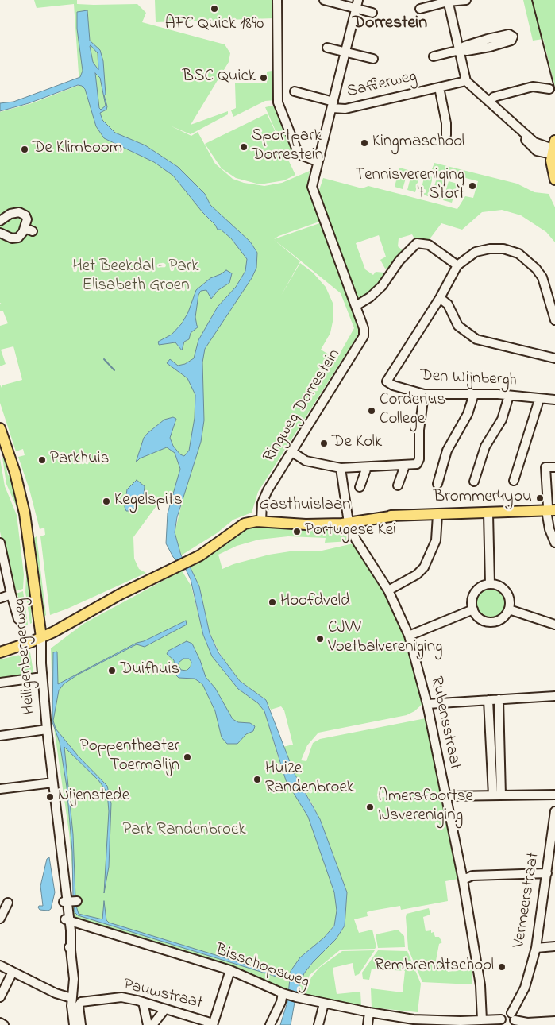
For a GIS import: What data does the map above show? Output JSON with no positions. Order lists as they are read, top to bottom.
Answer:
{
  "streets": {
    "main road": ["Gasthuislaan", "Heiligenbergerweg"],
    "street": [
      "Saffierweg",
      "Den Wijnbergh",
      "Ringweg Dorrestein",
      "Rubensstraat",
      "Vermeerstraat",
      "Bisschopsweg",
      "Pauwstraat"
    ]
  },
  "crossings": [
    ["Saffierweg", "Ringweg Dorrestein"],
    ["Ringweg Dorrestein", "Gasthuislaan"],
    ["Gasthuislaan", "Heiligenbergerweg"],
    ["Gasthuislaan", "Rubensstraat"],
    ["Heiligenbergerweg", "Bisschopsweg"],
    ["Rubensstraat", "Bisschopsweg"]
  ],
  "districts": ["Dorrestein"],
  "parks": ["Het Beekdal - Park Elisabeth Groen", "Park Randenbroek"],
  "places": [
    "AFC Quick 1890",
    "BSC Quick",
    "Kingmaschool",
    "Sportpark Dorrestein",
    "De Klimboom",
    "Tennisvereniging 't Stort",
    "Corderius College",
    "De Kolk",
    "Parkhuis",
    "Brommer4you",
    "Kegelspits",
    "Portugese Kei",
    "Hoofdveld",
    "CJVV Voetbalvereniging",
    "Duifhuis",
    "Poppentheater Toermalijn",
    "Huize Randenbroek",
    "Nijenstede",
    "Amersfoortse IJsvereniging",
    "Rembrandtschool"
  ]
}
